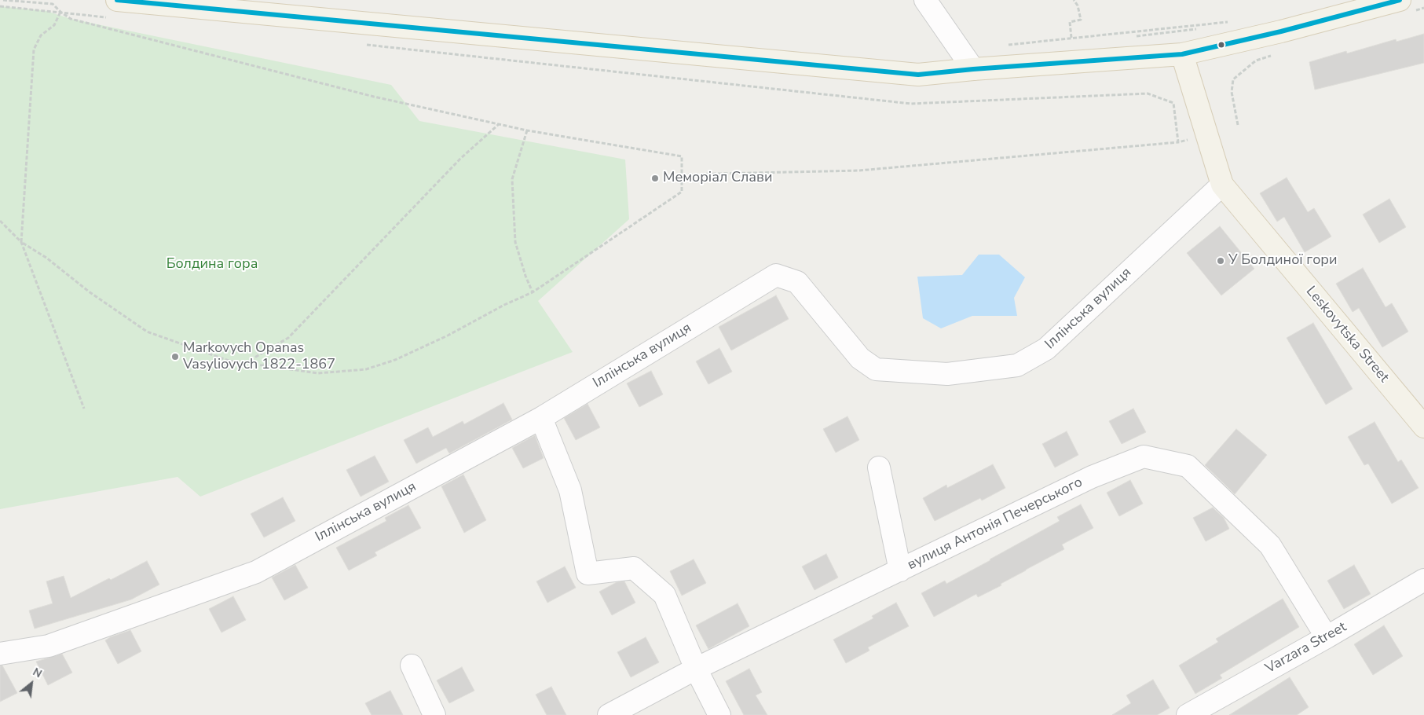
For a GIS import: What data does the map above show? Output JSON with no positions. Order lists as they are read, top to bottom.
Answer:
{
  "streets": {
    "main road": ["Leskovytska Street"],
    "street": ["Іллінська вулиця", "вулиця Антонія Печерського", "Varzara Street"]
  },
  "crossings": [
    ["Іллінська вулиця", "Leskovytska Street"],
    ["вулиця Антонія Печерського", "Varzara Street"]
  ],
  "parks": ["Болдина гора"],
  "places": ["Меморіал Слави", "У Болдиної гори", "Markovych Opanas Vasyliovych 1822-1867"],
  "north": "top right"
}
